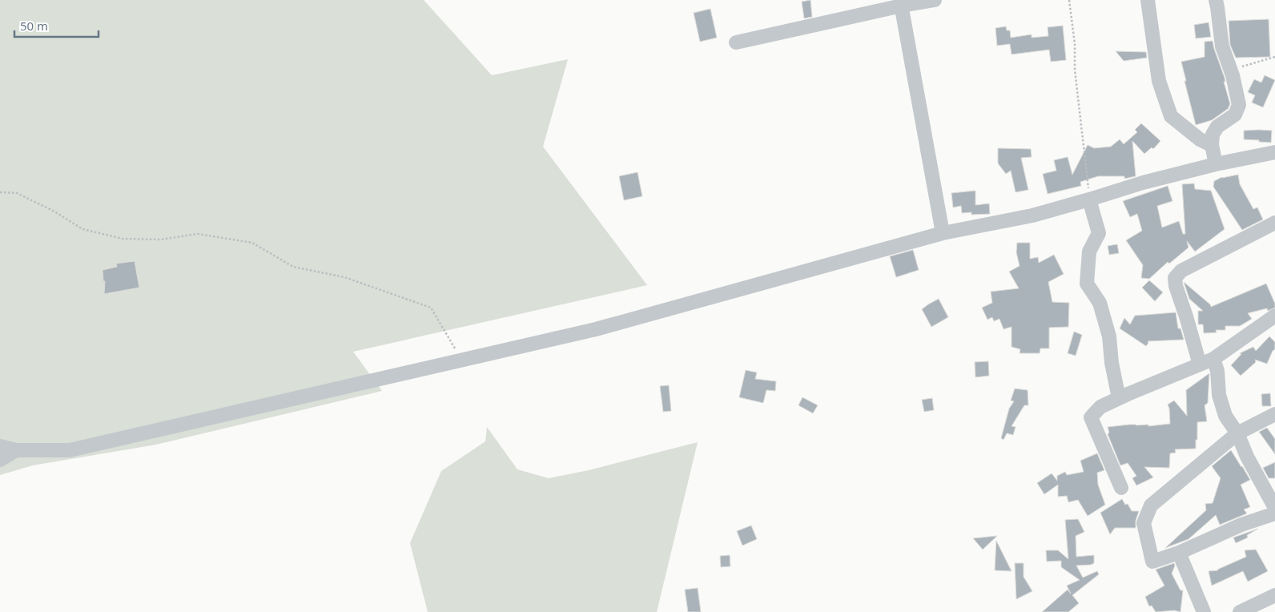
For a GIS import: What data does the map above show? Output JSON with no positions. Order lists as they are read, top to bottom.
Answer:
{
  "scale_bar": "50 m"
}
